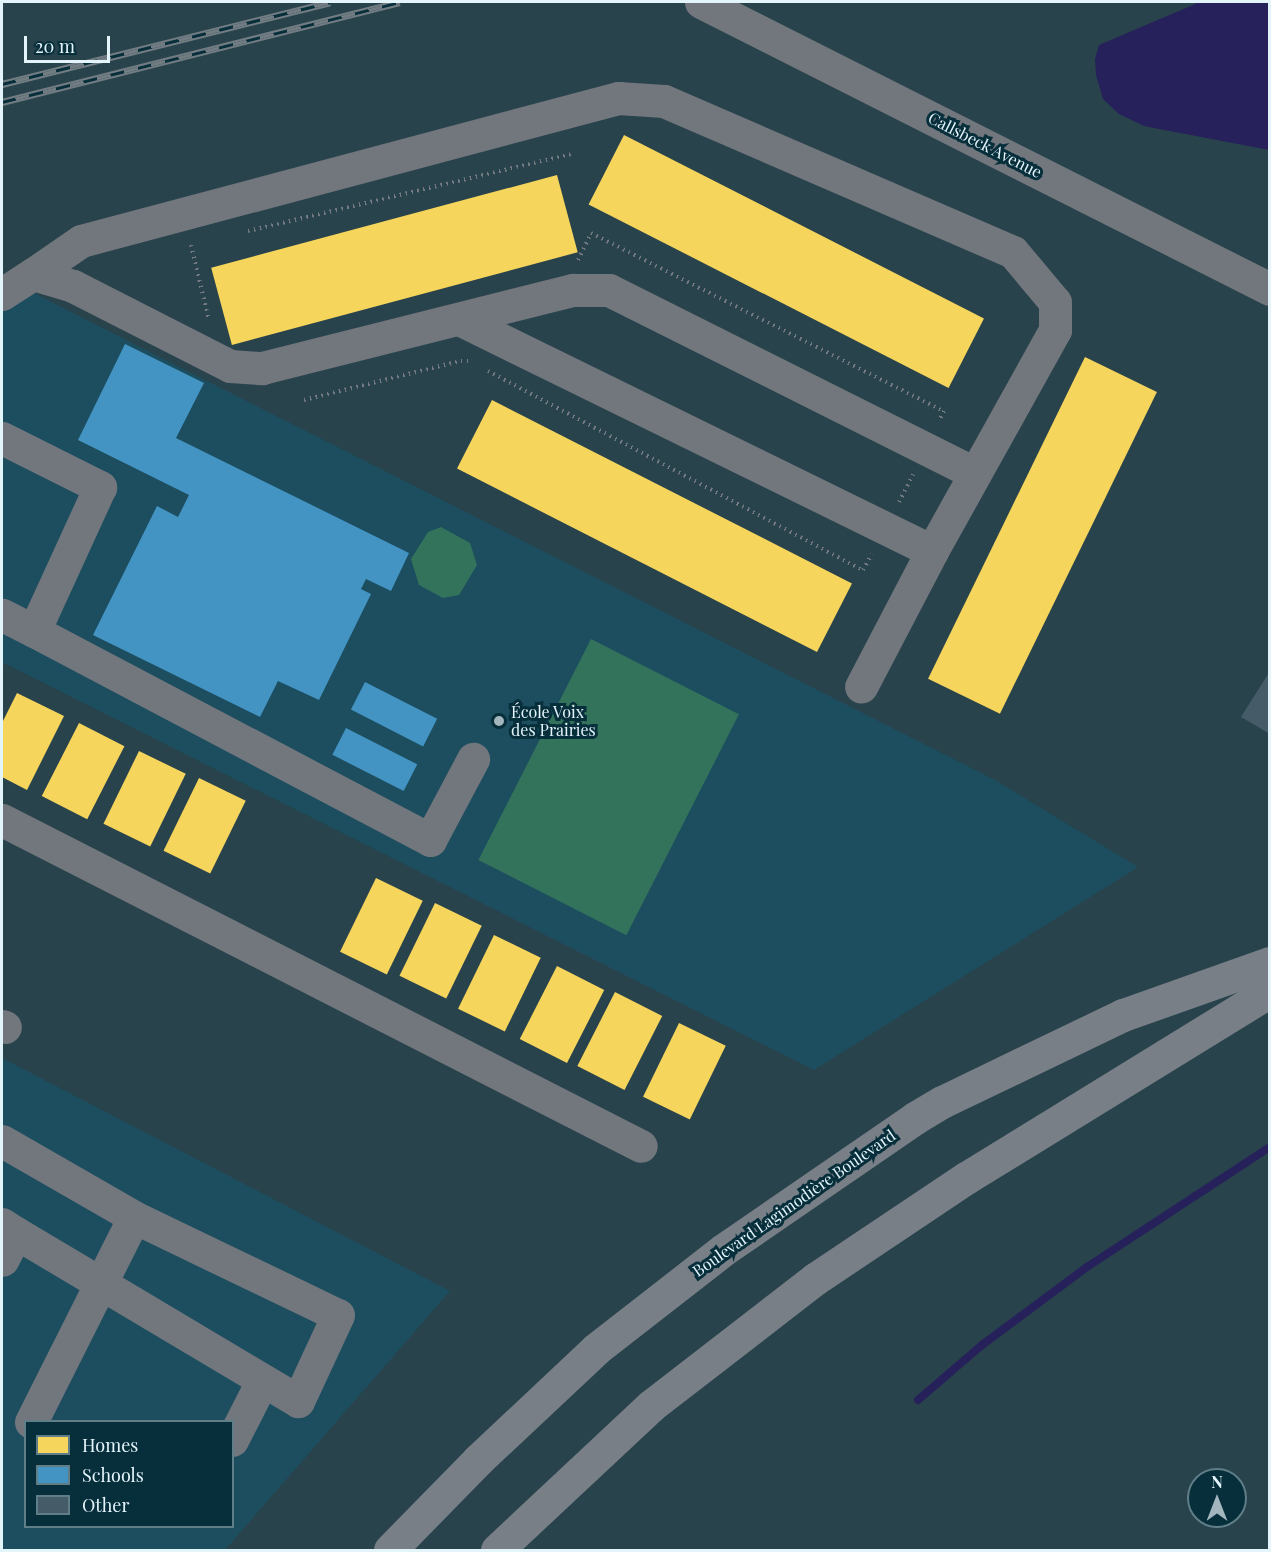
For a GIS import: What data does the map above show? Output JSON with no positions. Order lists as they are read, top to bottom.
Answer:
{
  "streets": {
    "main road": ["Boulevard Lagimodière Boulevard"],
    "street": ["Callsbeck Avenue"]
  },
  "places": ["École Voix des Prairies"],
  "legend": ["Homes", "Schools", "Other"],
  "scale_bar": "20 m",
  "north": "top"
}
